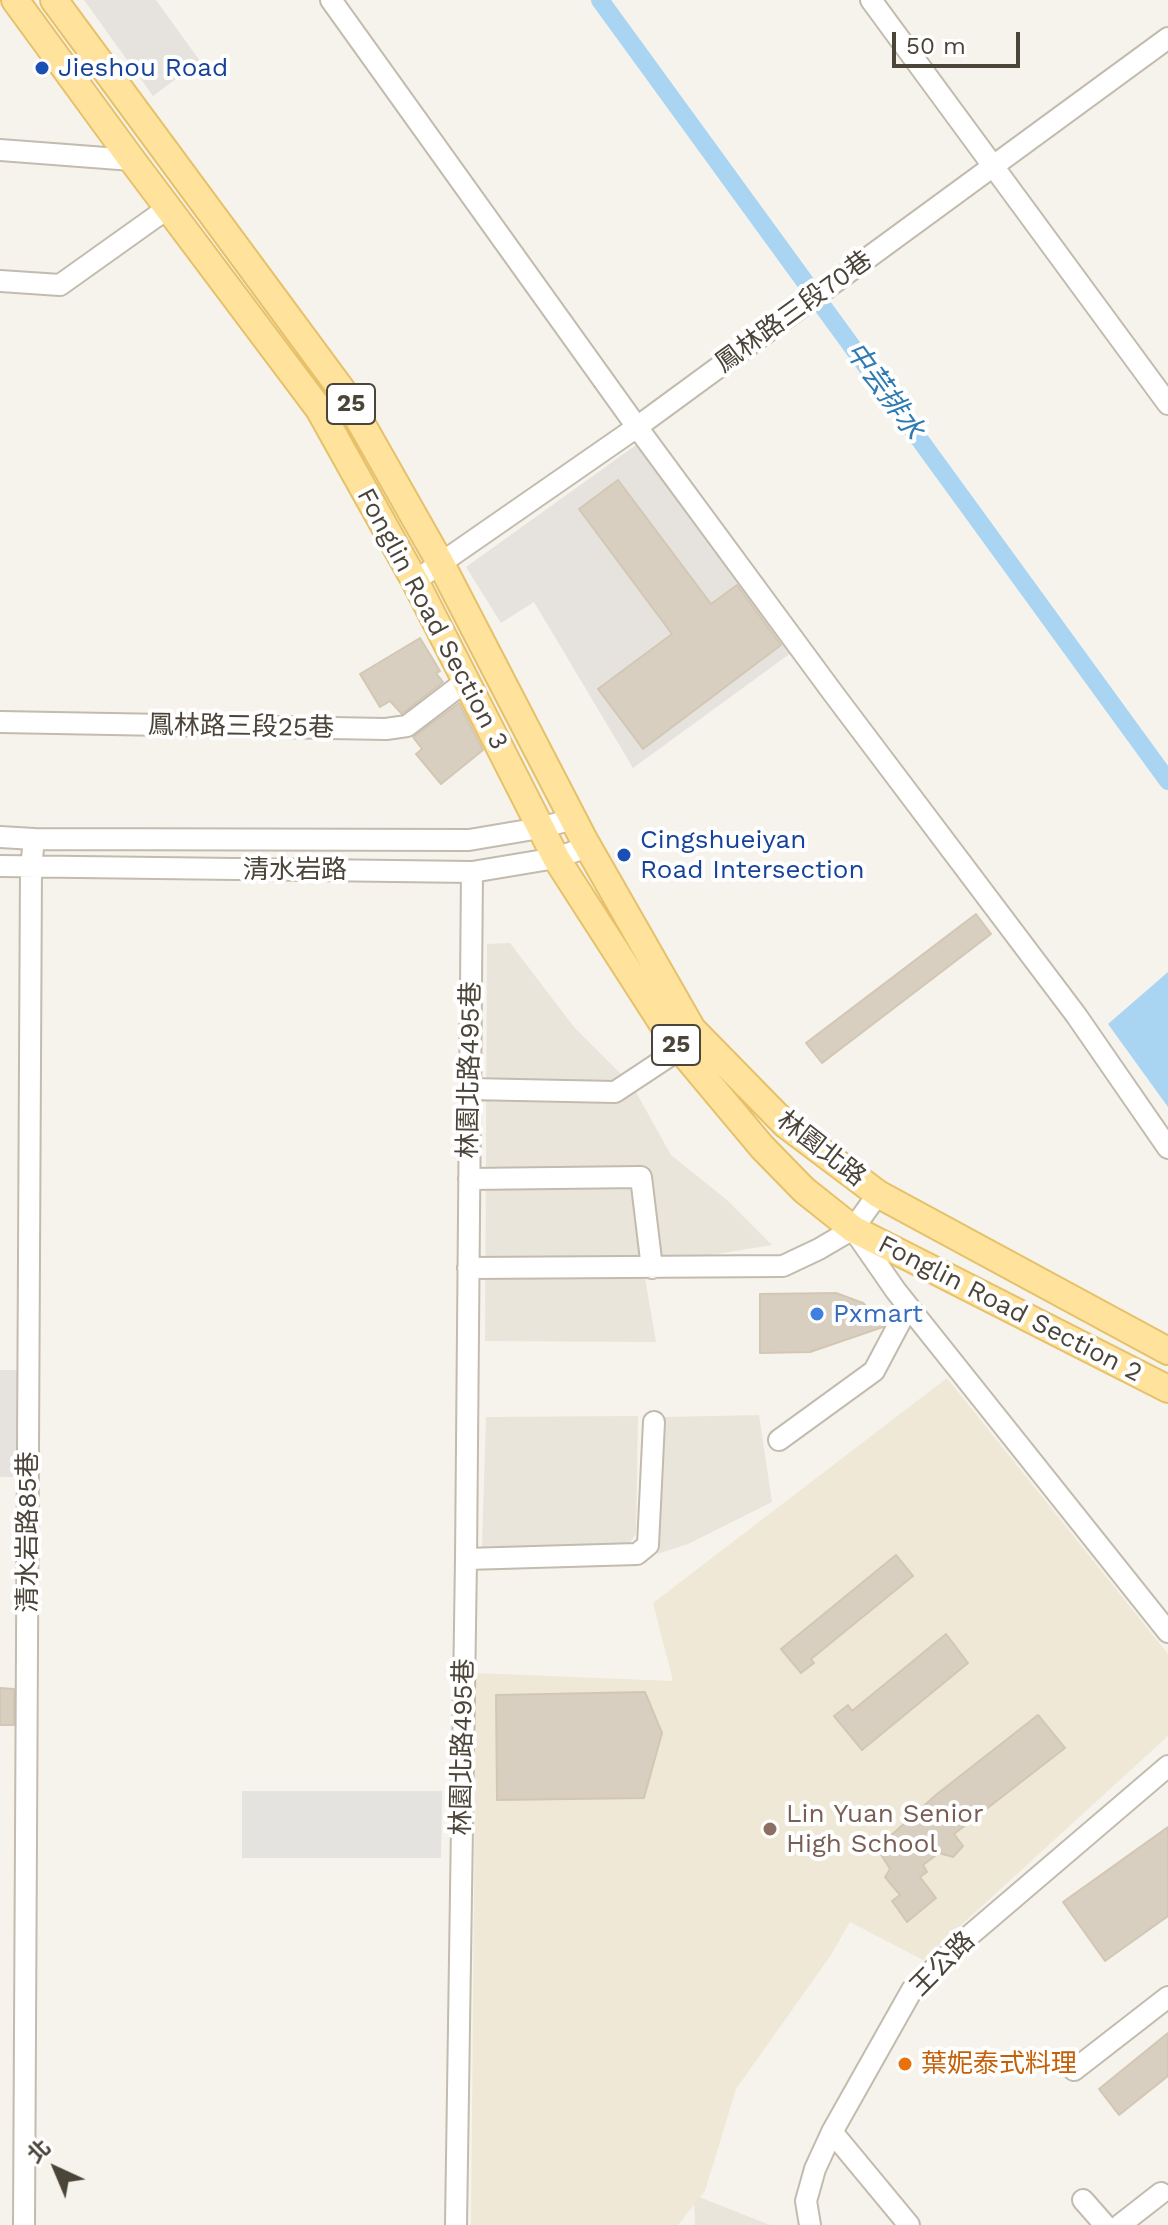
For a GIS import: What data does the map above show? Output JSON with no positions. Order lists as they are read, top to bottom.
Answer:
{
  "streets": {
    "main road": [
      "25",
      "Fonglin Road Section 3",
      "林園北路",
      "Fonglin Road Section 2"
    ],
    "street": [
      "鳳林路三段70巷",
      "鳳林路三段25巷",
      "清水岩路",
      "林園北路495巷",
      "清水岩路85巷",
      "王公路"
    ]
  },
  "crossings": [
    ["鳳林路三段70巷", "Fonglin Road Section 3"],
    ["Fonglin Road Section 3", "鳳林路三段25巷"],
    ["Fonglin Road Section 3", "清水岩路"],
    ["Fonglin Road Section 3", "林園北路"],
    ["Fonglin Road Section 3", "Fonglin Road Section 2"],
    ["清水岩路", "林園北路495巷"],
    ["清水岩路", "林園北路"],
    ["清水岩路", "清水岩路85巷"],
    ["林園北路", "Fonglin Road Section 2"]
  ],
  "water": ["中芸排水"],
  "places": [
    "Jieshou Road",
    "Cingshueiyan Road Intersection",
    "Pxmart",
    "Lin Yuan Senior High School",
    "葉妮泰式料理"
  ],
  "scale_bar": "50 m",
  "north": "top left"
}
